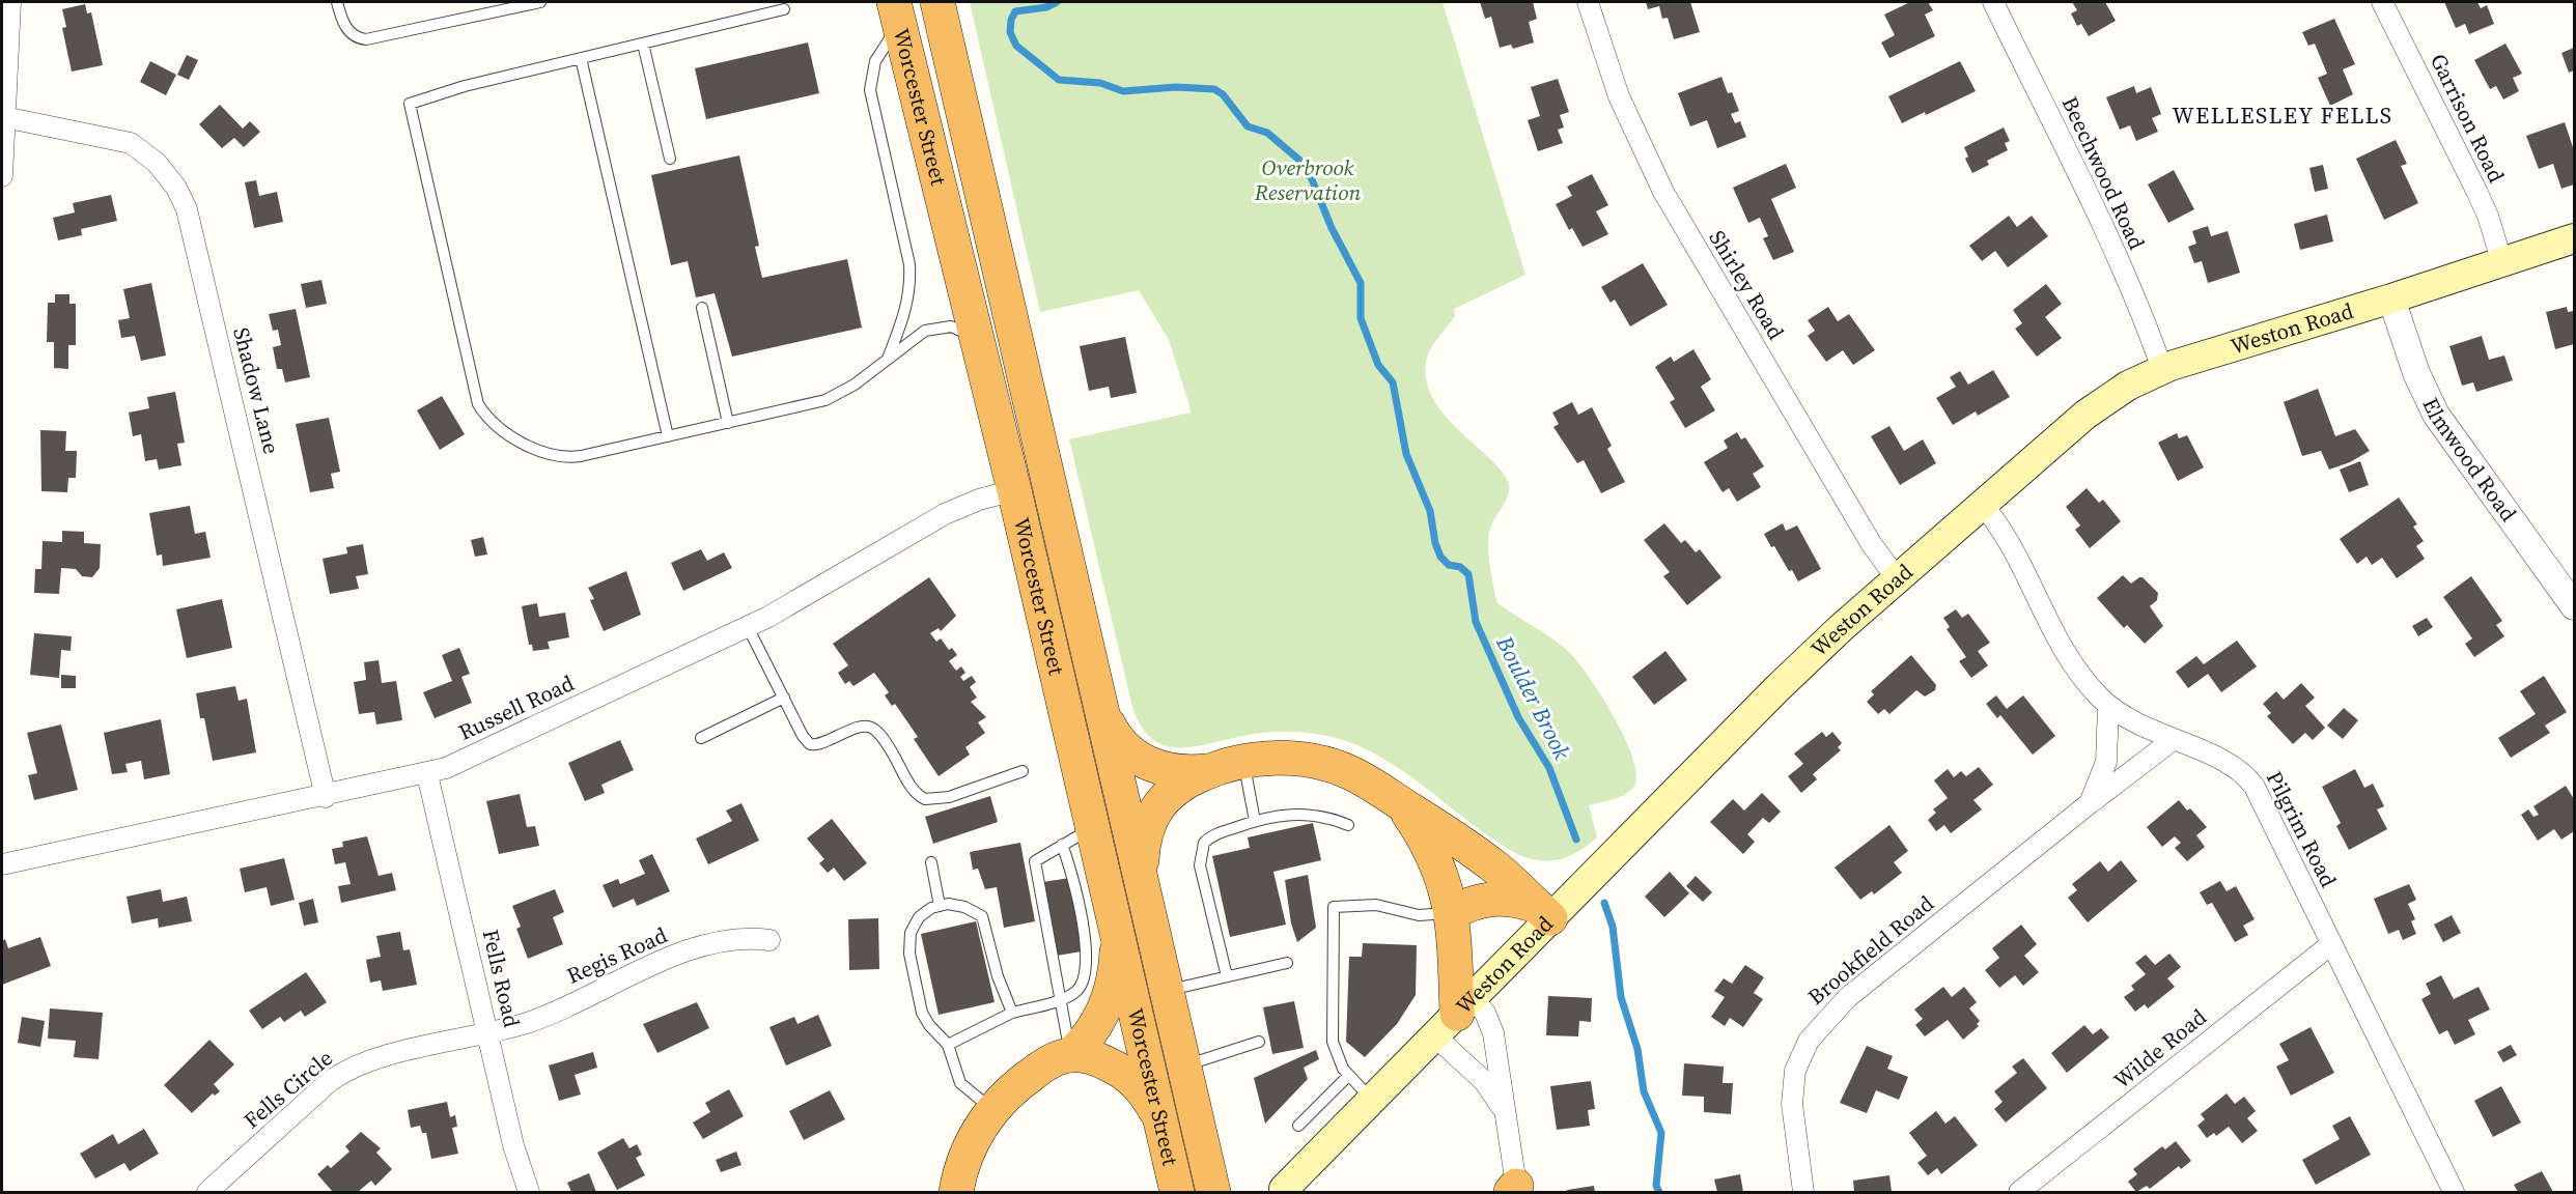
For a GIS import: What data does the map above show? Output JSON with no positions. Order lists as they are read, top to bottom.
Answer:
{
  "streets": {
    "highway": ["Worcester Street"],
    "main road": ["Weston Road"],
    "street": [
      "Garrison Road",
      "Beechwood Road",
      "Shirley Road",
      "Shadow Lane",
      "Elmwood Road",
      "Russell Road",
      "Pilgrim Road",
      "Brookfield Road",
      "Regis Road",
      "Fells Road",
      "Wilde Road",
      "Fells Circle"
    ]
  },
  "crossings": [
    ["Worcester Street", "Russell Road"],
    ["Garrison Road", "Weston Road"],
    ["Beechwood Road", "Weston Road"],
    ["Shirley Road", "Weston Road"],
    ["Weston Road", "Elmwood Road"],
    ["Weston Road", "Pilgrim Road"],
    ["Shadow Lane", "Russell Road"],
    ["Russell Road", "Fells Road"],
    ["Pilgrim Road", "Brookfield Road"],
    ["Pilgrim Road", "Wilde Road"],
    ["Regis Road", "Fells Road"],
    ["Regis Road", "Fells Circle"],
    ["Fells Road", "Fells Circle"]
  ],
  "districts": ["WELLESLEY FELLS"],
  "water": ["Boulder Brook"],
  "parks": ["Overbrook Reservation"]
}
